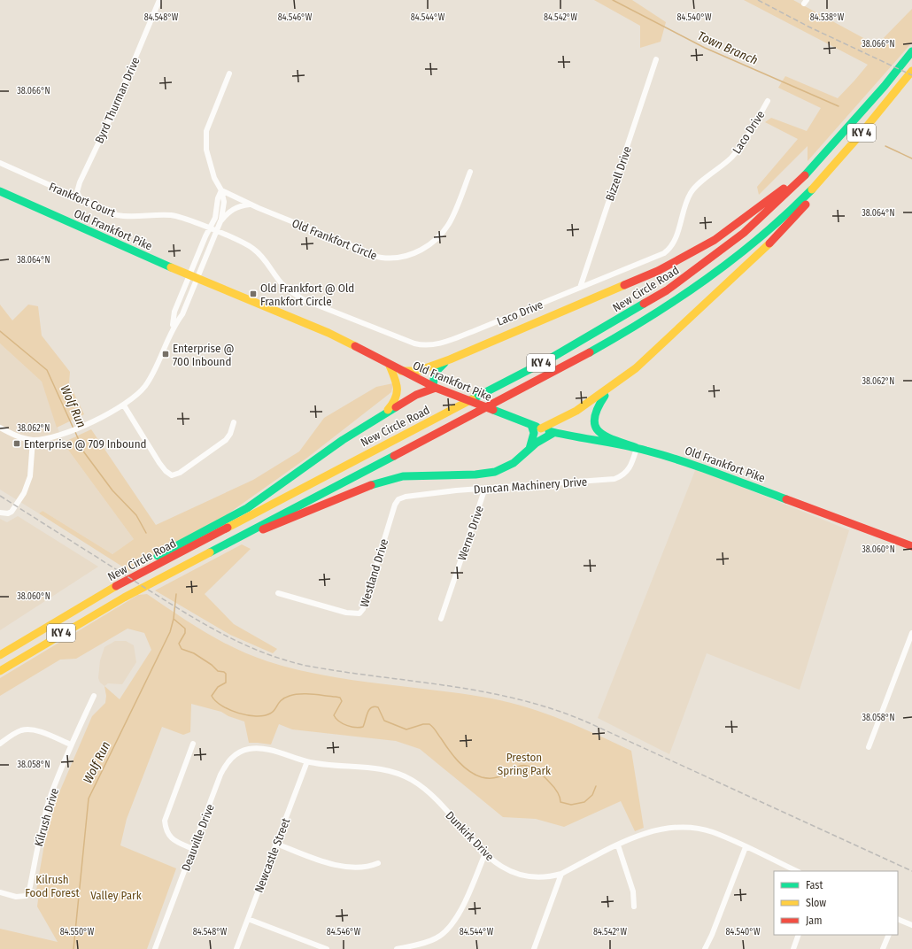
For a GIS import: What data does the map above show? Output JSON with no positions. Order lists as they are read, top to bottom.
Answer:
{
  "streets": {
    "main road": ["KY 4", "Old Frankfort Pike", "New Circle Road"],
    "street": [
      "Byrd Thurman Drive",
      "Laco Drive",
      "Bizzell Drive",
      "Frankfort Court",
      "Old Frankfort Circle",
      "Duncan Machinery Drive",
      "Werne Drive",
      "Westland Drive",
      "Kilrush Drive",
      "Dunkirk Drive",
      "Deauville Drive",
      "Newcastle Street"
    ]
  },
  "crossings": [
    ["Byrd Thurman Drive", "Frankfort Court"],
    ["Laco Drive", "Bizzell Drive"],
    ["Laco Drive", "Frankfort Court"],
    ["Old Frankfort Pike", "Duncan Machinery Drive"],
    ["Duncan Machinery Drive", "Werne Drive"],
    ["Duncan Machinery Drive", "Westland Drive"],
    ["Dunkirk Drive", "Deauville Drive"],
    ["Dunkirk Drive", "Newcastle Street"]
  ],
  "water": ["Town Branch", "Wolf Run"],
  "parks": ["Preston Spring Park", "Kilrush Food Forest", "Valley Park"],
  "places": {
    "transit": ["Old Frankfort @ Old Frankfort Circle", "Enterprise @ 700 Inbound", "Enterprise @ 709 Inbound"]
  },
  "legend": ["Fast", "Slow", "Jam"],
  "coordinates": [
    "84.548°W",
    "84.546°W",
    "84.544°W",
    "84.542°W",
    "84.540°W",
    "84.538°W",
    "38.066°N",
    "38.064°N",
    "38.062°N",
    "38.060°N",
    "38.058°N",
    "84.550°W"
  ]
}
